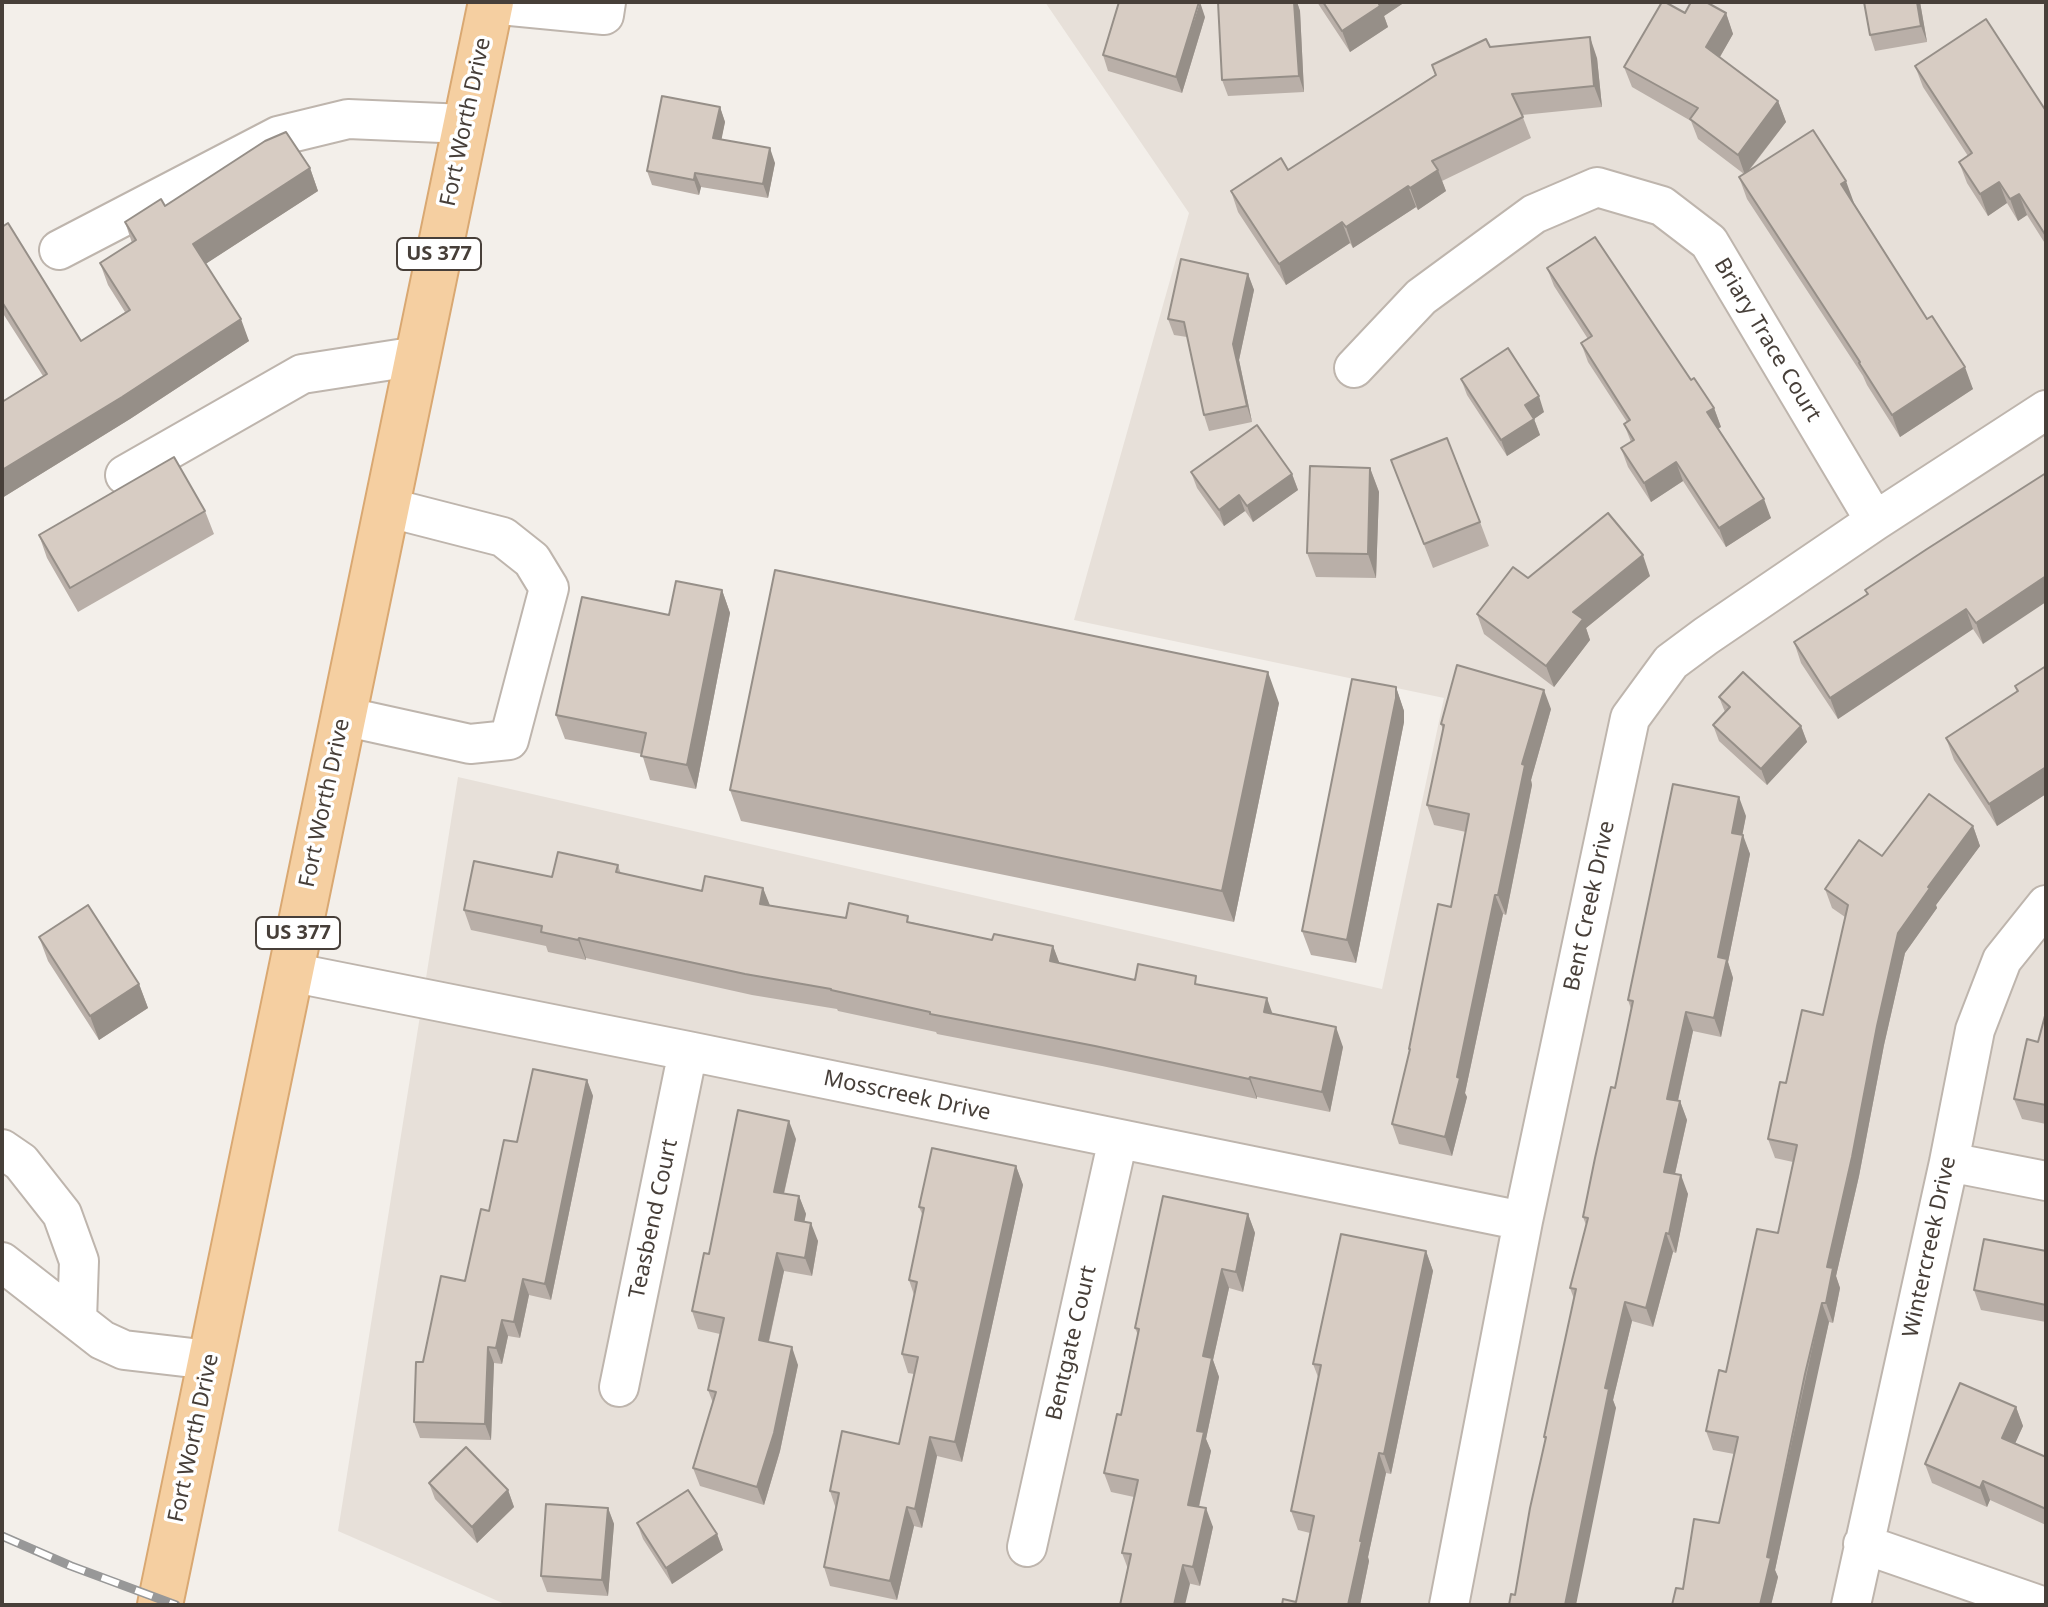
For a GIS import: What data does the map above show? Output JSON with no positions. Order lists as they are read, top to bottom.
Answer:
{
  "streets": {
    "main road": ["Fort Worth Drive", "US 377"],
    "street": [
      "Briary Trace Court",
      "Bent Creek Drive",
      "Mosscreek Drive",
      "Teasbend Court",
      "Wintercreek Drive",
      "Bentgate Court"
    ]
  },
  "crossings": [
    ["Fort Worth Drive", "Mosscreek Drive"],
    ["Briary Trace Court", "Bent Creek Drive"],
    ["Bent Creek Drive", "Mosscreek Drive"],
    ["Mosscreek Drive", "Teasbend Court"],
    ["Mosscreek Drive", "Bentgate Court"]
  ]
}
